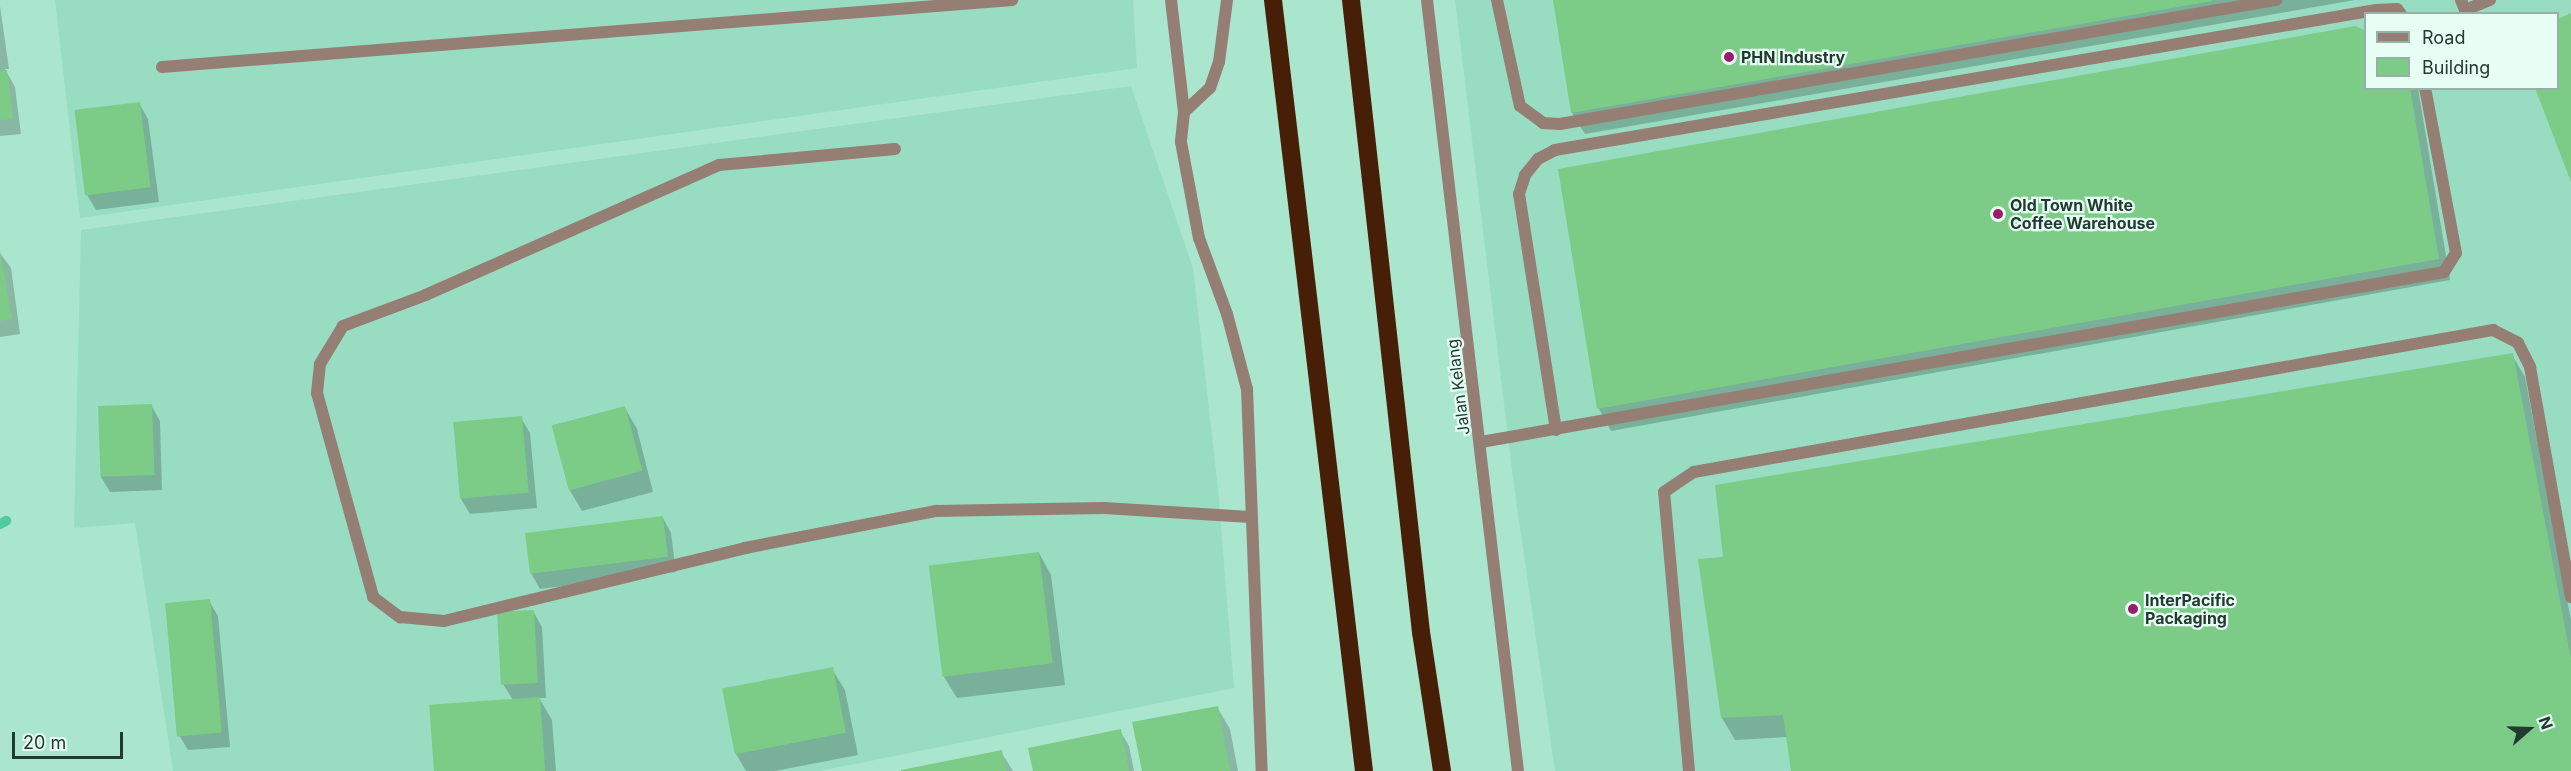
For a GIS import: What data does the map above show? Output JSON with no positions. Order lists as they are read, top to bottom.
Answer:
{
  "streets": {
    "street": ["Jalan Kelang"]
  },
  "places": ["PHN Industry", "Old Town White Coffee Warehouse", "InterPacific Packaging"],
  "legend": ["Road", "Building"],
  "scale_bar": "20 m",
  "north": "right"
}
